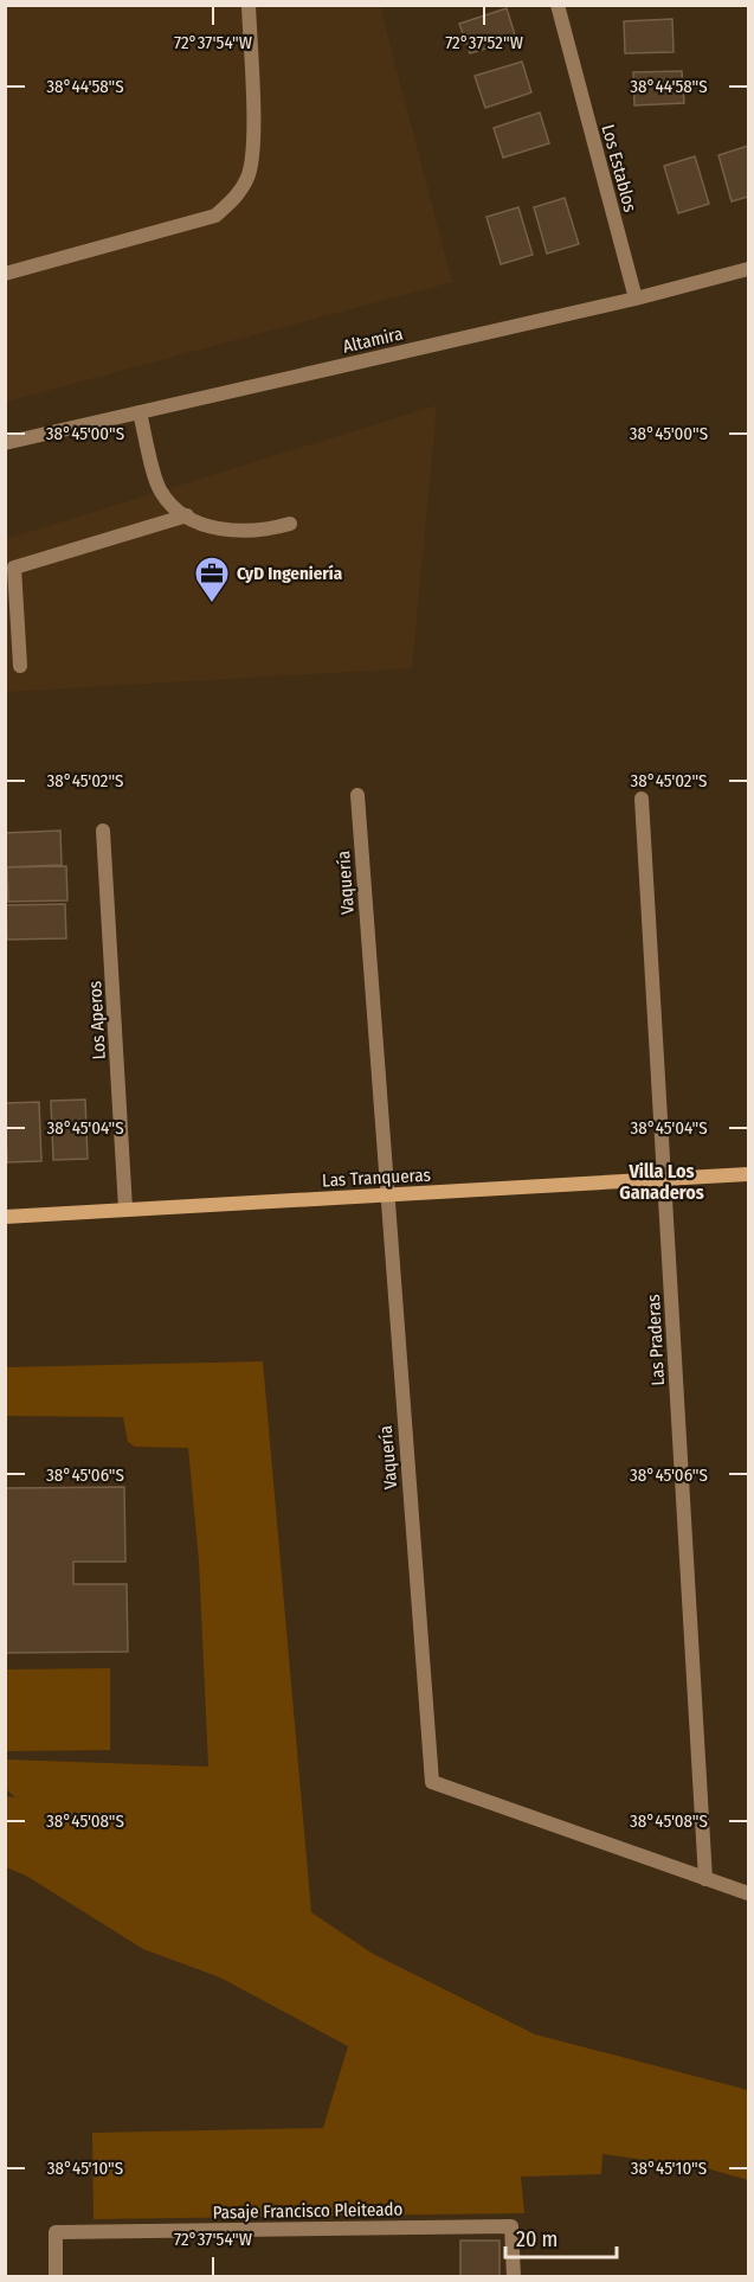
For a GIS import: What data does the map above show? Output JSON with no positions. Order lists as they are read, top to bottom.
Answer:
{
  "streets": {
    "street": [
      "Los Establos",
      "Altamira",
      "Vaquería",
      "Los Aperos",
      "Las Tranqueras",
      "Las Praderas",
      "Pasaje Francisco Pleiteado"
    ]
  },
  "crossings": [
    ["Los Establos", "Altamira"],
    ["Vaquería", "Las Tranqueras"],
    ["Vaquería", "Las Praderas"],
    ["Los Aperos", "Las Tranqueras"],
    ["Las Tranqueras", "Las Praderas"]
  ],
  "districts": ["Villa Los Ganaderos"],
  "places": {
    "office": ["CyD Ingeniería"]
  },
  "scale_bar": "20 m",
  "coordinates": [
    "72°37'54\"W",
    "72°37'52\"W",
    "38°44'58\"S",
    "38°45'00\"S",
    "38°45'02\"S",
    "38°45'04\"S",
    "38°45'06\"S",
    "38°45'08\"S",
    "38°45'10\"S"
  ]
}
